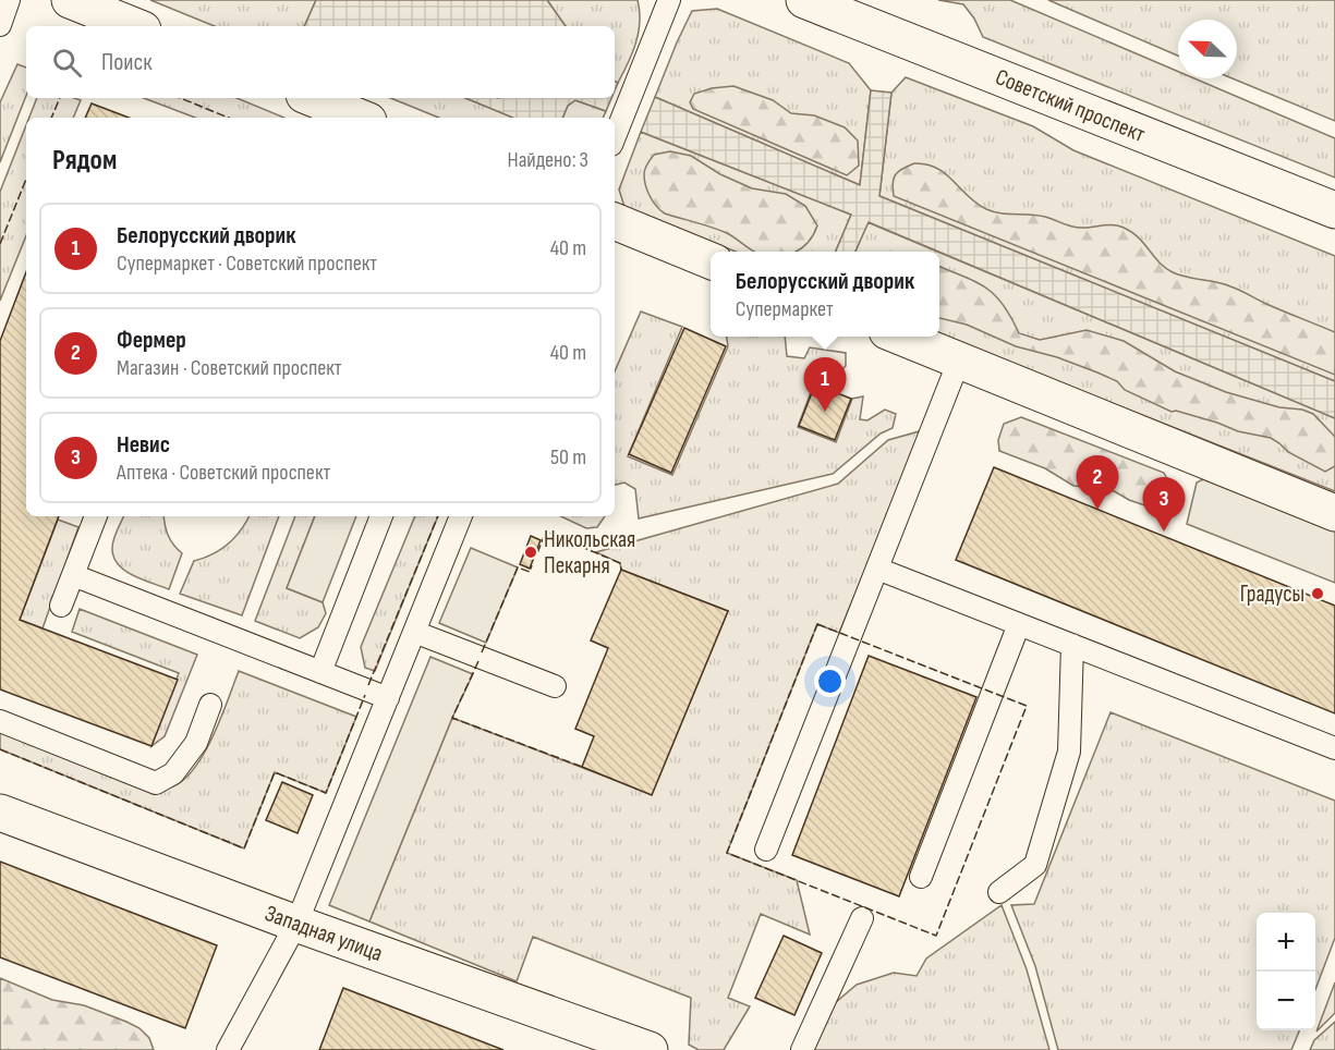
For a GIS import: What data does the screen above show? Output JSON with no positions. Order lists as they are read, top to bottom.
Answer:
{
  "streets": {
    "street": ["Советский проспект", "Западная улица"]
  },
  "places": ["Никольская Пекарня", "Градусы"],
  "north": "top left",
  "page": {
    "search": "Поиск",
    "heading": ["Рядом", "Найдено: 3"],
    "list": [
      {
        "mark": "1",
        "name": "Белорусский дворик",
        "note": "Супермаркет · Советский проспект",
        "value": "40 m"
      },
      {
        "mark": "2",
        "name": "Фермер",
        "note": "Магазин · Советский проспект",
        "value": "40 m"
      },
      {
        "mark": "3",
        "name": "Невис",
        "note": "Аптека · Советский проспект",
        "value": "50 m"
      }
    ],
    "popup": ["Белорусский дворик", "Супермаркет"],
    "pins": ["1", "2", "3"],
    "map_buttons": ["+", "−"]
  }
}
